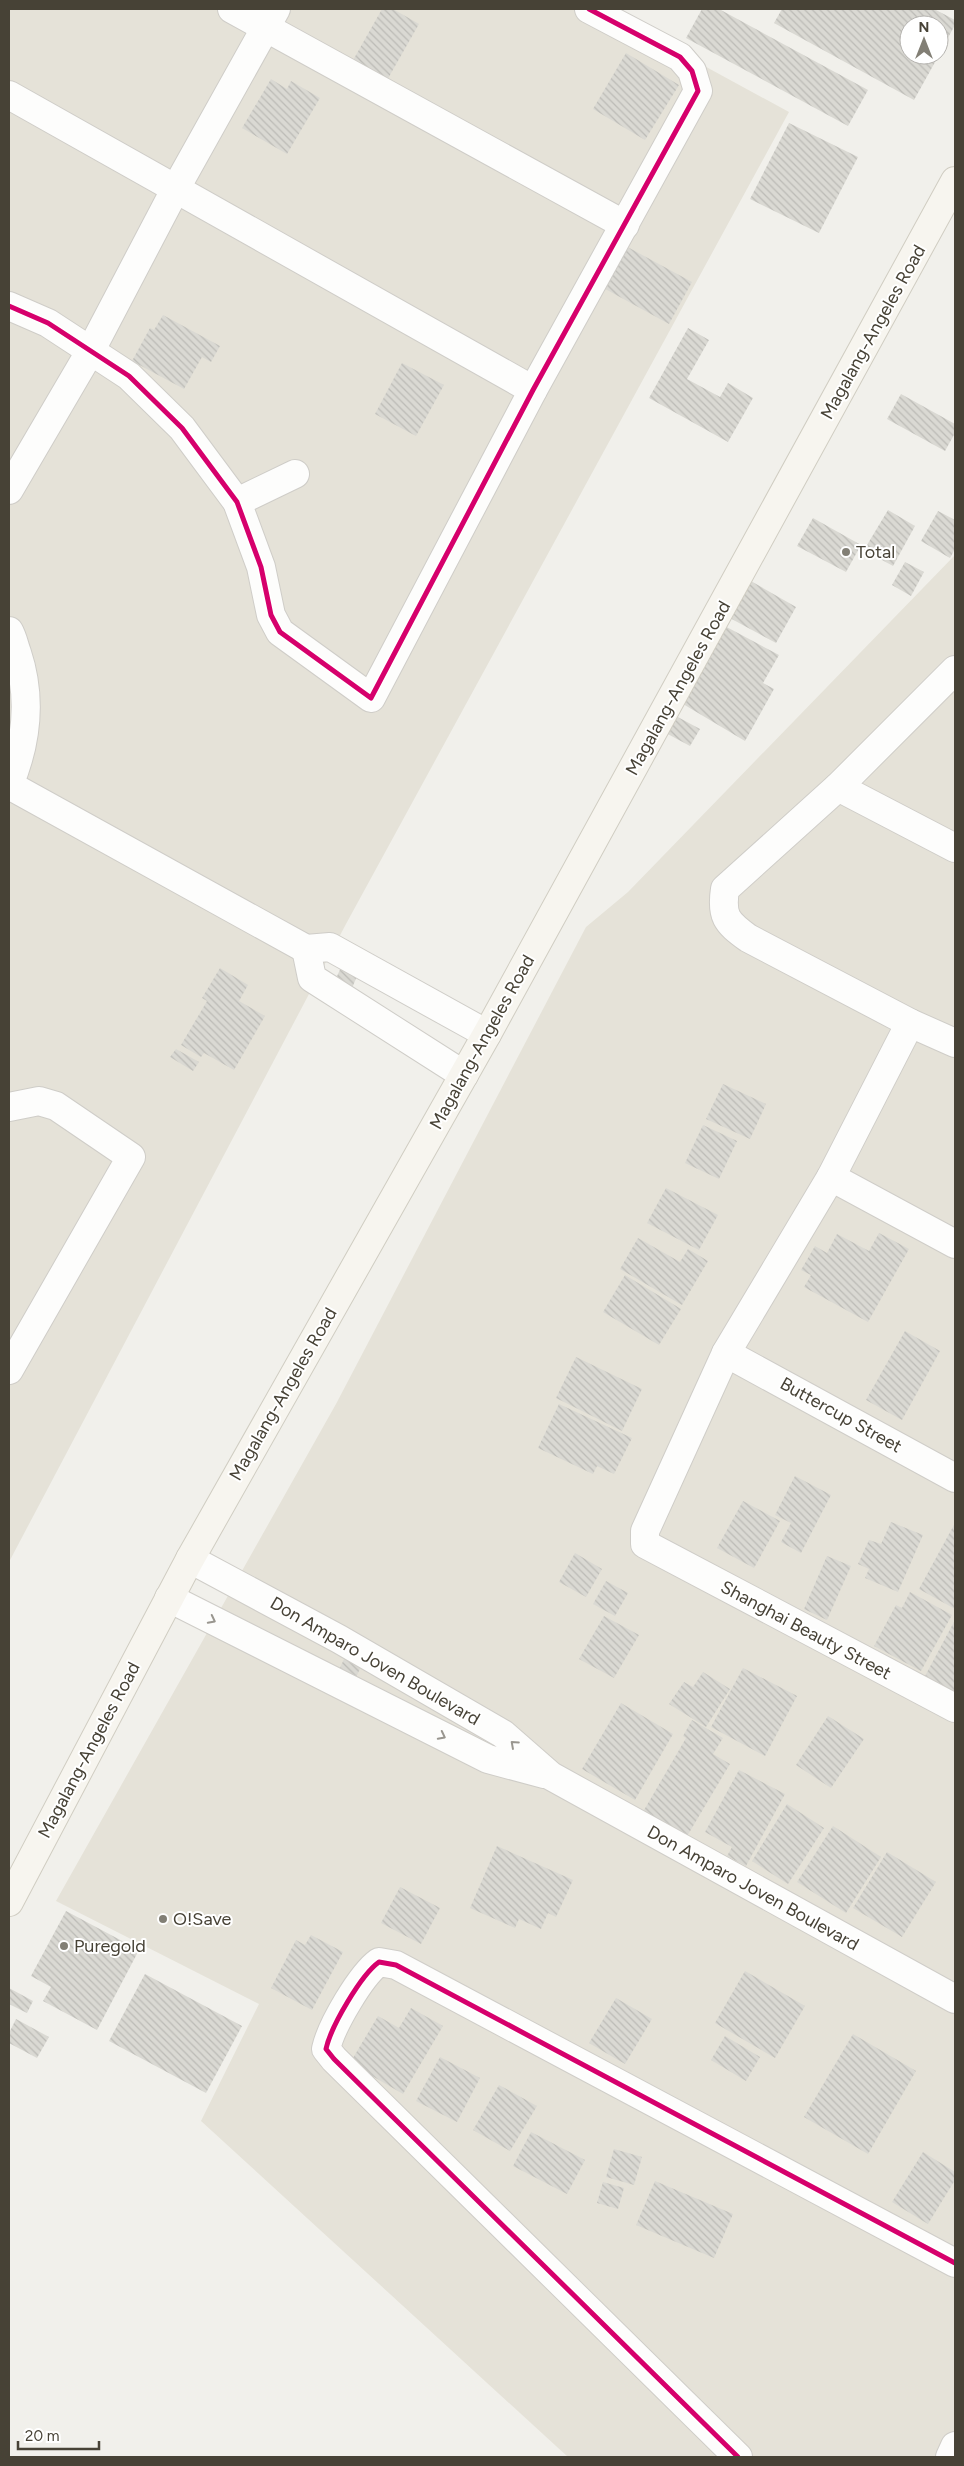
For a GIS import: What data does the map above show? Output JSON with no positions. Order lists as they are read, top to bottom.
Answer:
{
  "streets": {
    "main road": ["Magalang-Angeles Road"],
    "street": ["Buttercup Street", "Shanghai Beauty Street", "Don Amparo Joven Boulevard"]
  },
  "crossings": [
    ["Magalang-Angeles Road", "Don Amparo Joven Boulevard"],
    ["Buttercup Street", "Shanghai Beauty Street"]
  ],
  "places": ["Total", "O!Save", "Puregold"],
  "scale_bar": "20 m",
  "north": "top"
}
